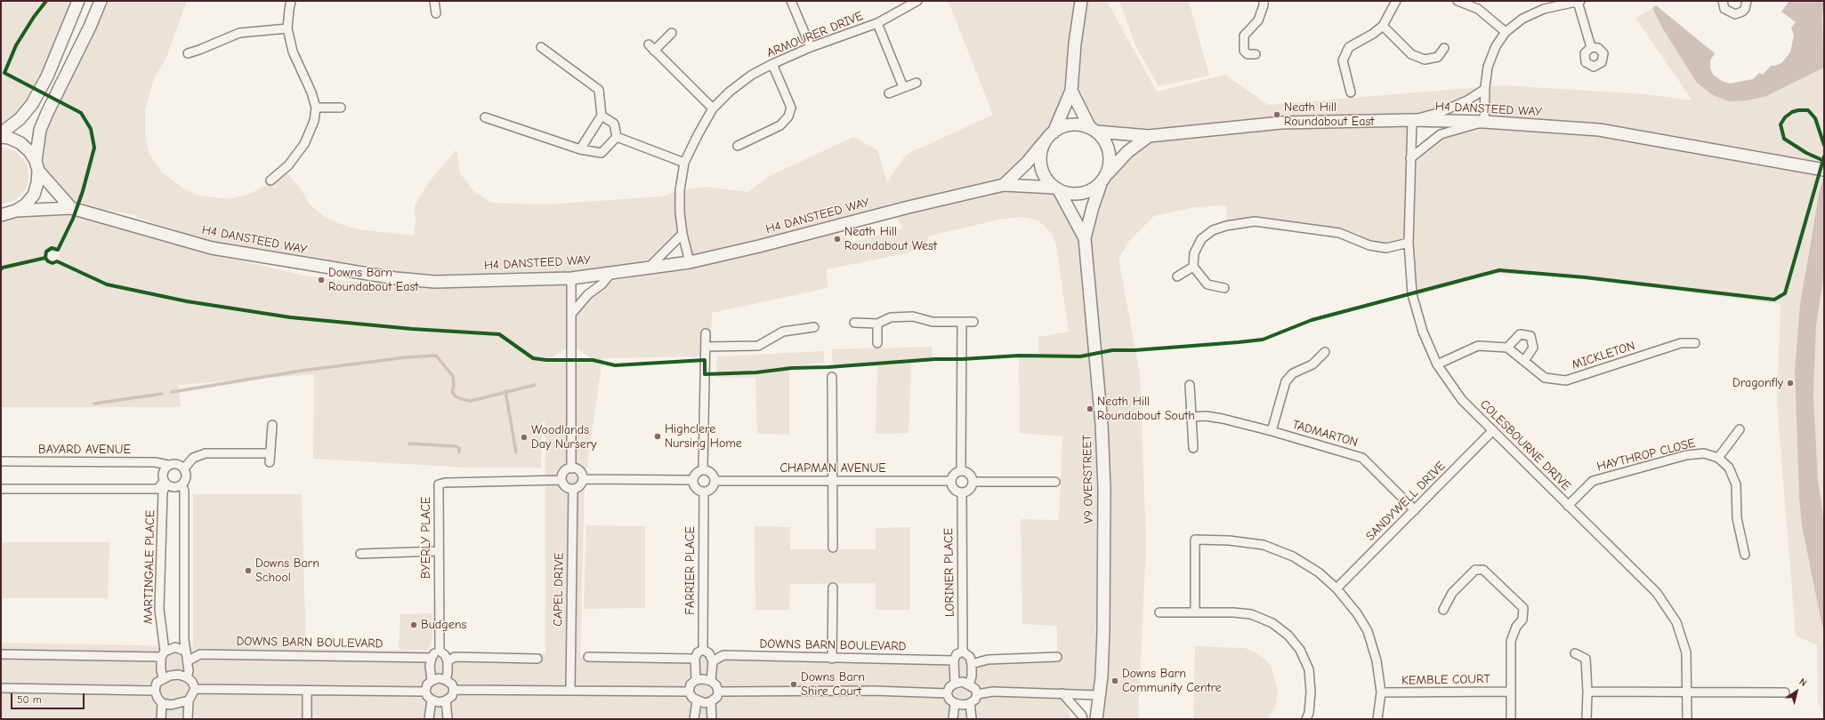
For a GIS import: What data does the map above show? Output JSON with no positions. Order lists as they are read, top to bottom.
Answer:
{
  "streets": {
    "street": [
      "ARMOURER DRIVE",
      "H4 DANSTEED WAY",
      "MICKLETON",
      "TADMARTON",
      "COLESBOURNE DRIVE",
      "BAYARD AVENUE",
      "HAYTHROP CLOSE",
      "CHAPMAN AVENUE",
      "V9 OVERSTREET",
      "SANDYWELL DRIVE",
      "BYERLY PLACE",
      "MARTINGALE PLACE",
      "FARRIER PLACE",
      "LORINER PLACE",
      "CAPEL DRIVE",
      "DOWNS BARN BOULEVARD",
      "KEMBLE COURT"
    ]
  },
  "crossings": [
    ["ARMOURER DRIVE", "H4 DANSTEED WAY"],
    ["H4 DANSTEED WAY", "COLESBOURNE DRIVE"],
    ["H4 DANSTEED WAY", "V9 OVERSTREET"],
    ["TADMARTON", "SANDYWELL DRIVE"],
    ["COLESBOURNE DRIVE", "HAYTHROP CLOSE"],
    ["COLESBOURNE DRIVE", "SANDYWELL DRIVE"],
    ["BAYARD AVENUE", "MARTINGALE PLACE"],
    ["CHAPMAN AVENUE", "FARRIER PLACE"],
    ["CHAPMAN AVENUE", "LORINER PLACE"],
    ["BYERLY PLACE", "CAPEL DRIVE"]
  ],
  "places": [
    "Neath Hill Roundabout East",
    "Neath Hill Roundabout West",
    "Downs Barn Roundabout East",
    "Dragonfly",
    "Neath Hill Roundabout South",
    "Highclere Nursing Home",
    "Woodlands Day Nursery",
    "Downs Barn School",
    "Budgens",
    "Downs Barn Community Centre",
    "Downs Barn Shire Court"
  ],
  "scale_bar": "50 m",
  "north": "top right"
}
